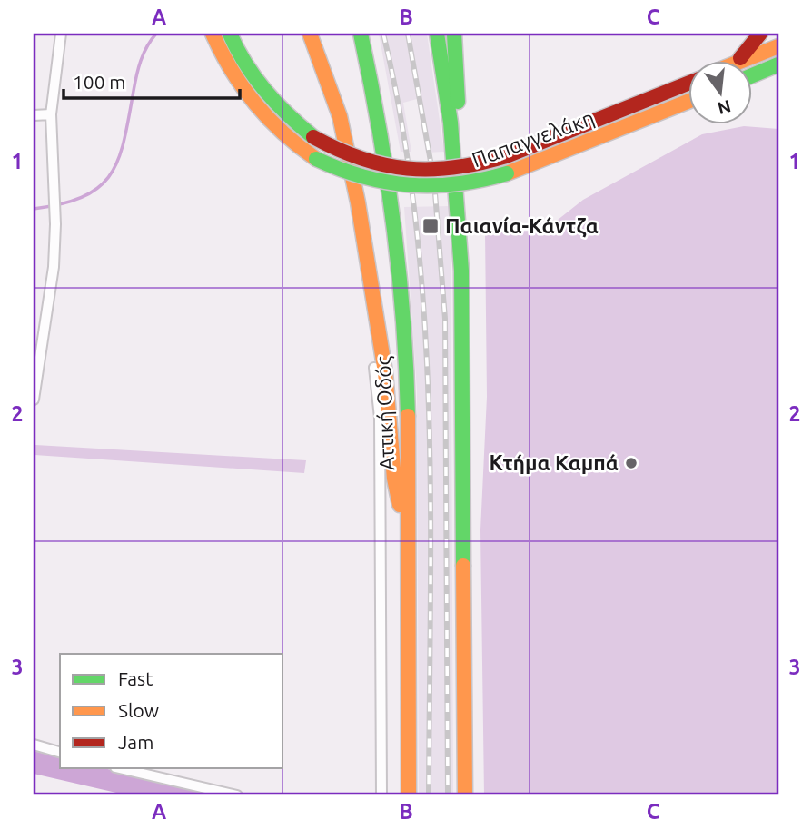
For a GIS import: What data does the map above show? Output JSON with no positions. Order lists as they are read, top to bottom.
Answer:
{
  "streets": {
    "main road": ["Παπαγγελάκη", "Αττική Οδός"]
  },
  "places": {
    "transit": ["Παιανία-Κάντζα"],
    "other": ["Kτήμα Καμπά"]
  },
  "legend": ["Fast", "Slow", "Jam"],
  "scale_bar": "100 m",
  "north": "bottom",
  "grid": {
    "columns": ["A", "B", "C"],
    "rows": ["1", "2", "3"]
  }
}
